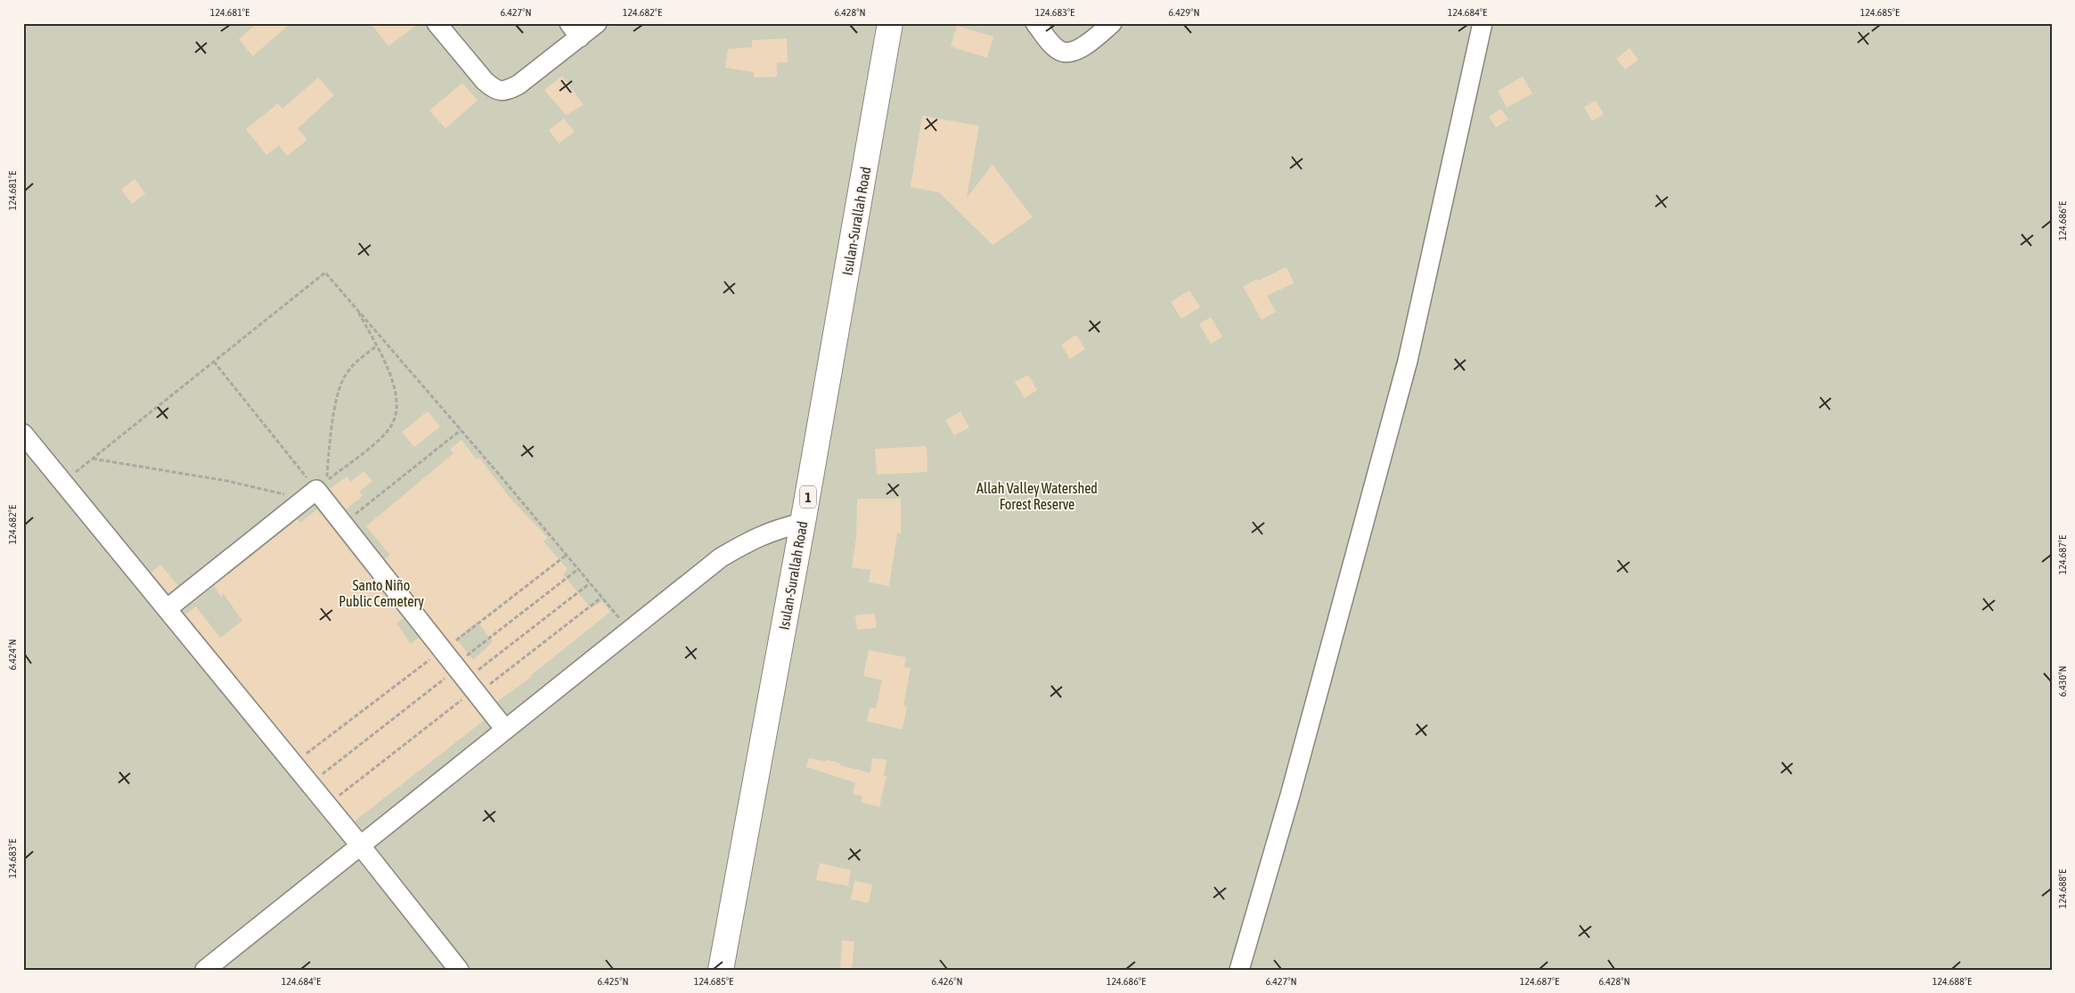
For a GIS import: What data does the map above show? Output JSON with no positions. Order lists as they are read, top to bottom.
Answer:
{
  "streets": {
    "highway": ["Isulan-Surallah Road", "1"]
  },
  "parks": ["Allah Valley Watershed Forest Reserve", "Santo Niño Public Cemetery"],
  "coordinates": [
    "124.681°E",
    "6.427°N",
    "124.682°E",
    "6.428°N",
    "124.683°E",
    "6.429°N",
    "124.684°E",
    "124.685°E",
    "124.686°E",
    "124.687°E",
    "6.424°N",
    "6.430°N",
    "124.688°E",
    "6.425°N",
    "6.426°N"
  ]
}
